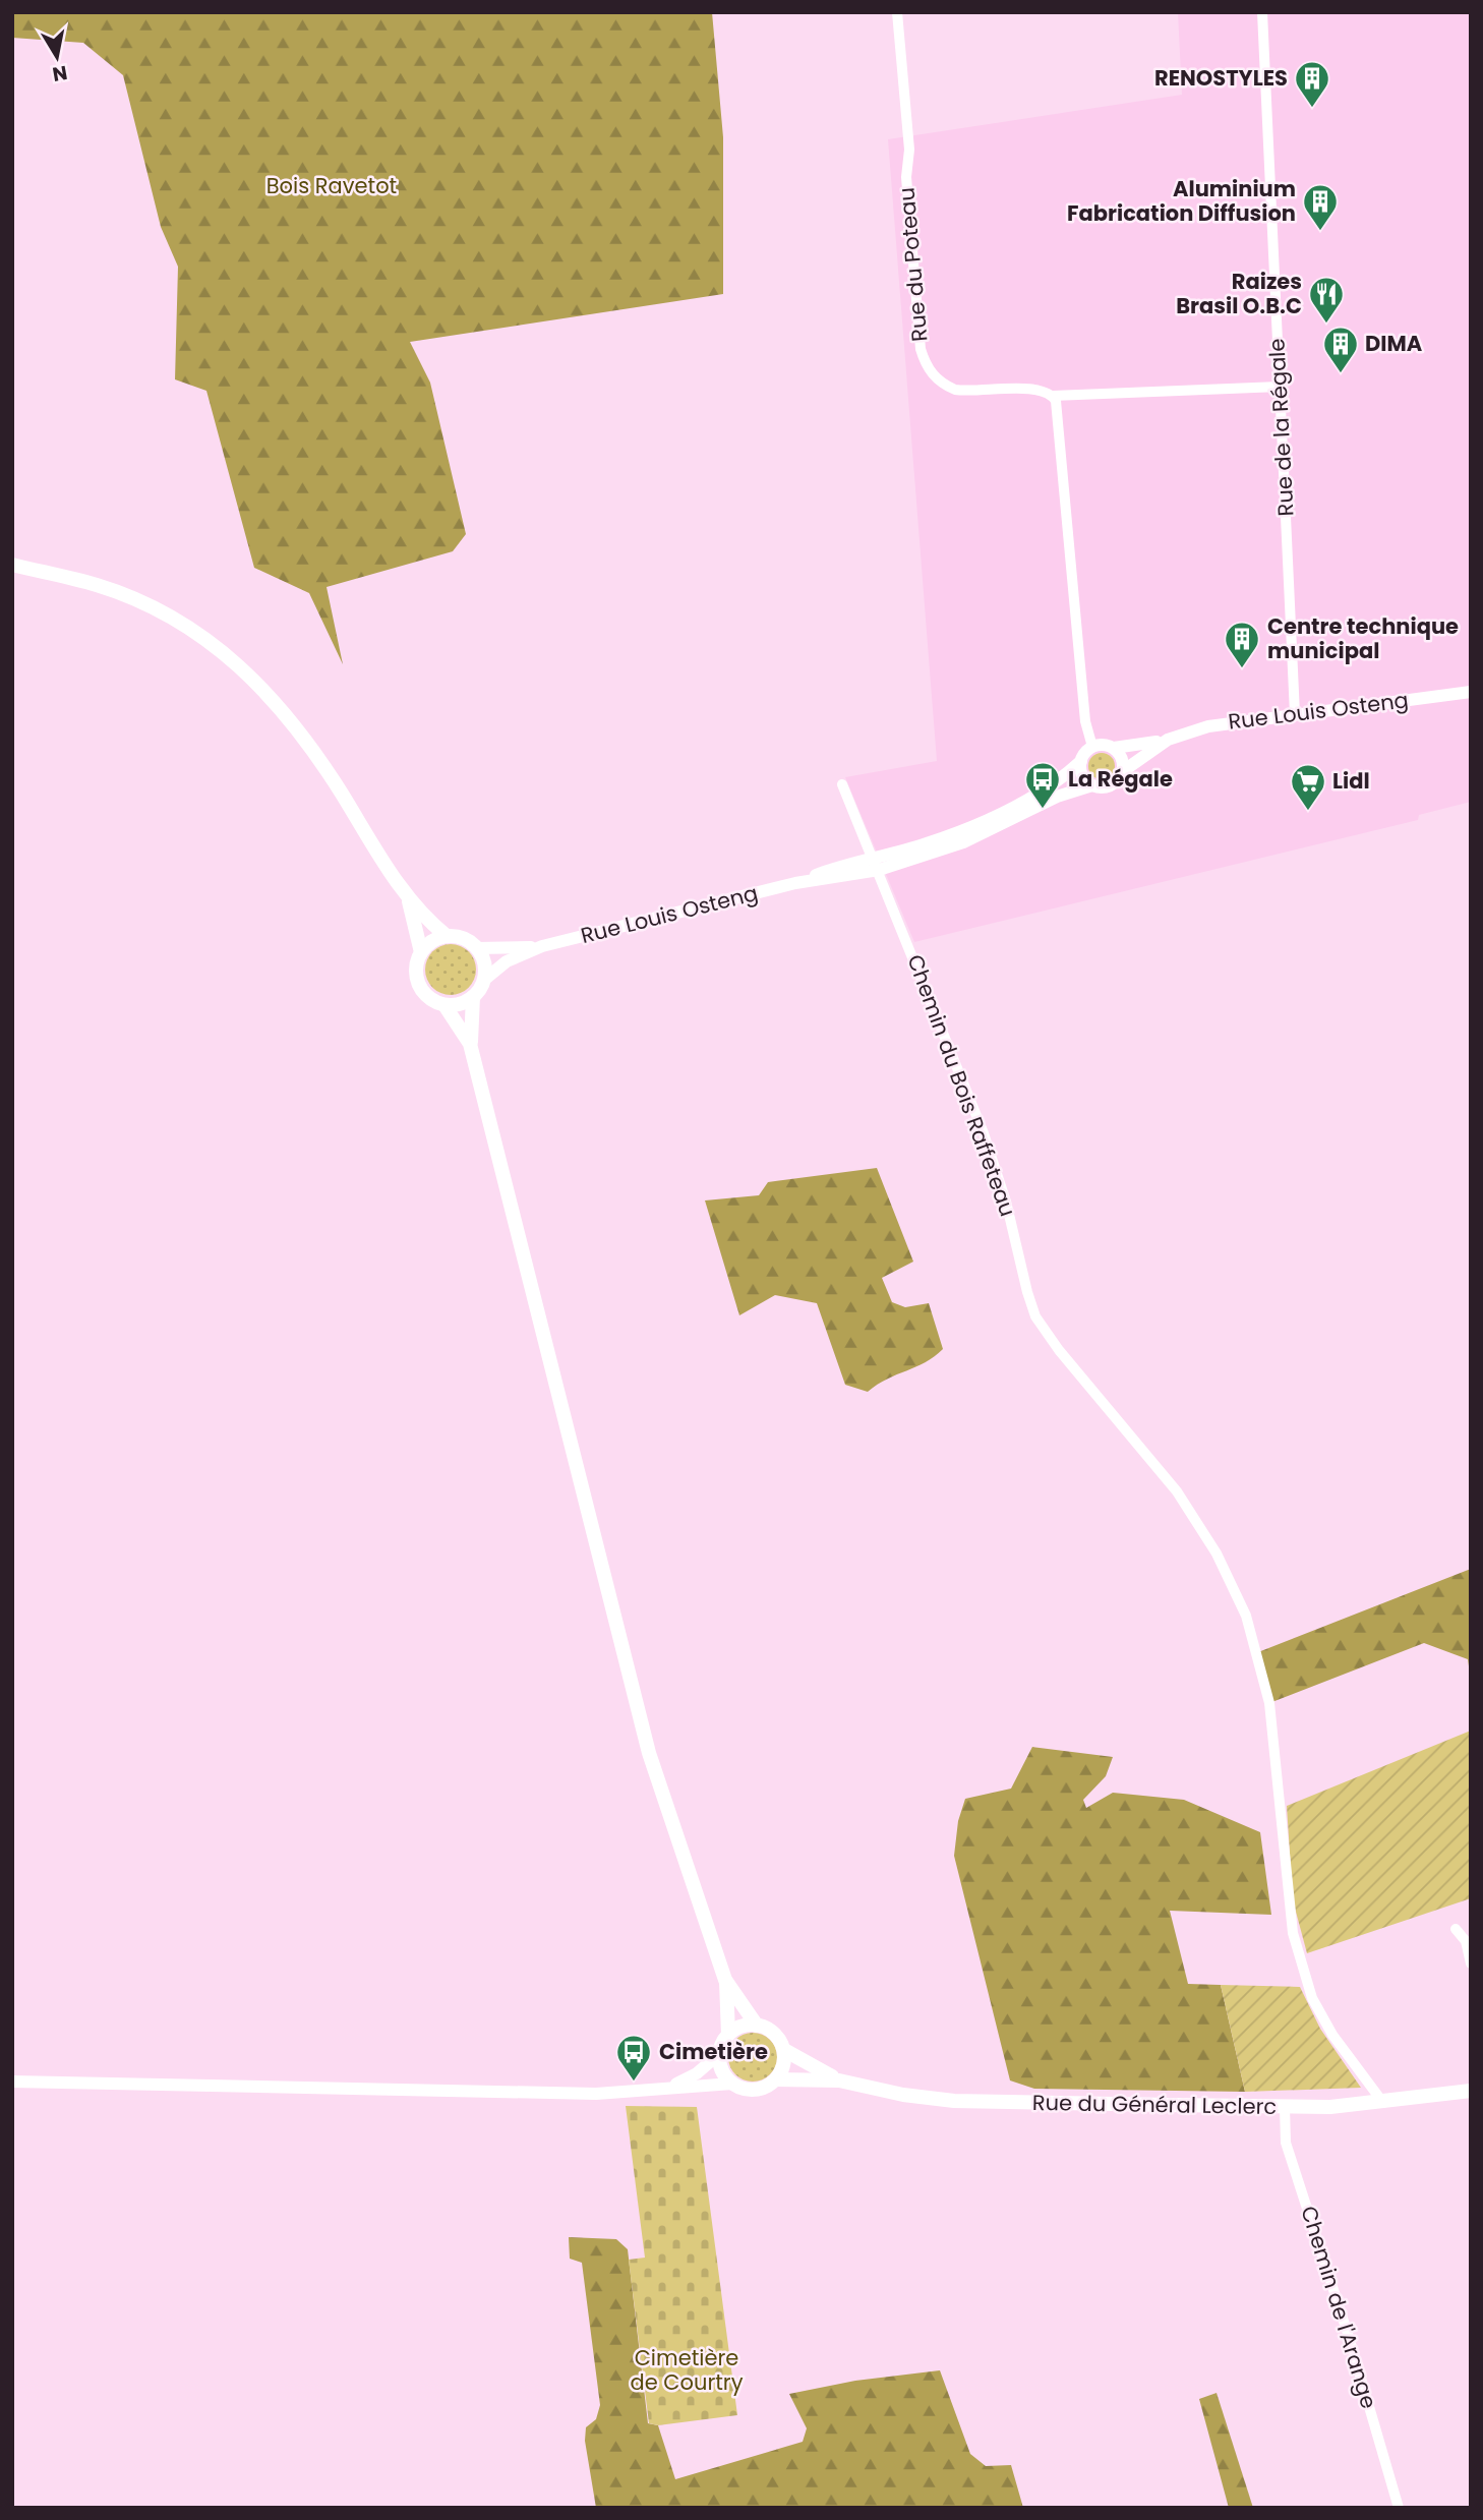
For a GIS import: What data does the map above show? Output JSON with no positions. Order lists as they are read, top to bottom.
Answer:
{
  "streets": {
    "main road": ["Rue du Général Leclerc"],
    "street": [
      "Rue du Poteau",
      "Rue de la Régale",
      "Rue Louis Osteng",
      "Chemin du Bois Raffeteau",
      "Chemin de l'Arange"
    ]
  },
  "crossings": [
    ["Rue du Poteau", "Rue de la Régale"],
    ["Rue de la Régale", "Rue Louis Osteng"],
    ["Rue Louis Osteng", "Chemin du Bois Raffeteau"],
    ["Chemin du Bois Raffeteau", "Rue du Général Leclerc"],
    ["Rue du Général Leclerc", "Chemin de l'Arange"]
  ],
  "parks": ["Bois Ravetot", "Cimetière de Courtry"],
  "places": {
    "building": [
      "RENOSTYLES",
      "Aluminium Fabrication Diffusion",
      "DIMA",
      "Centre technique municipal"
    ],
    "restaurant": ["Raizes Brasil O.B.C"],
    "bus stop": ["La Régale", "Cimetière"],
    "supermarket": ["Lidl"]
  },
  "north": "bottom"
}
